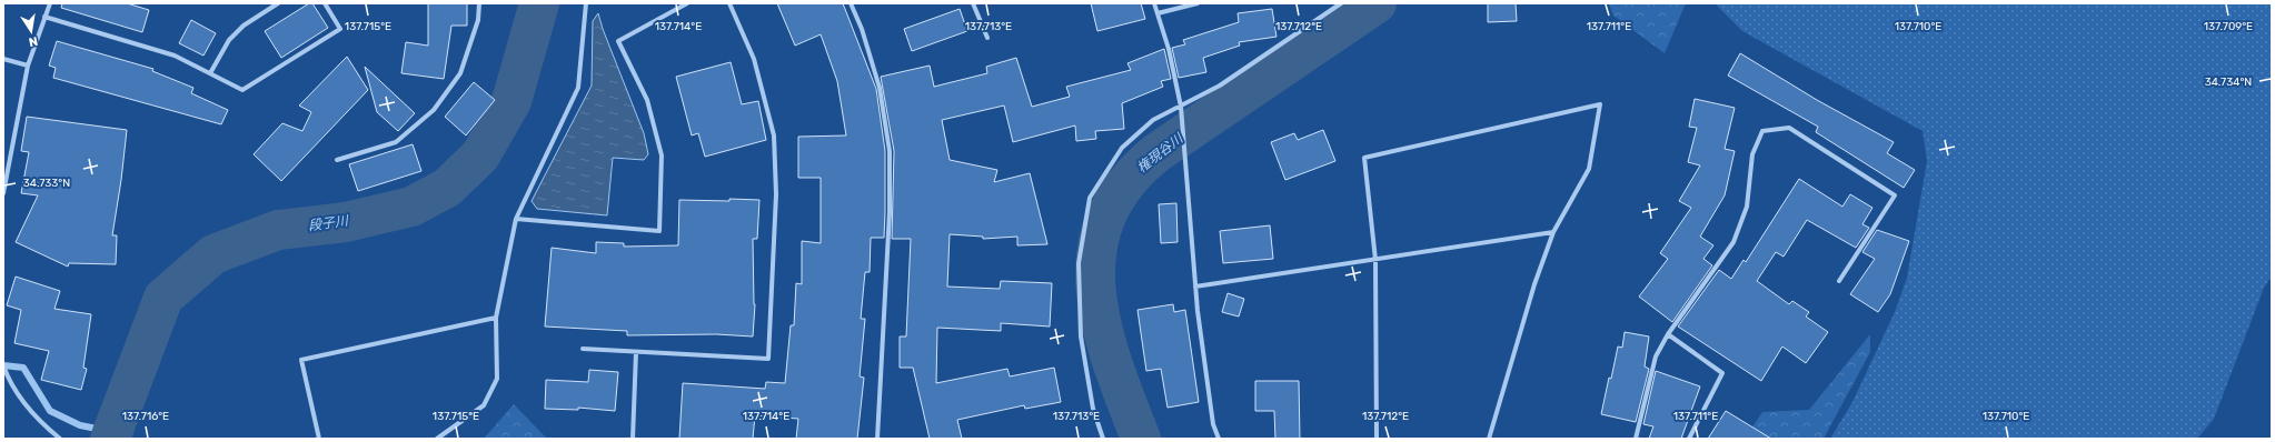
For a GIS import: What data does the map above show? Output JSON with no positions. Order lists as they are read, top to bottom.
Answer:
{
  "water": ["権現谷川", "段子川"],
  "north": "bottom",
  "coordinates": [
    "137.715°E",
    "137.714°E",
    "137.713°E",
    "137.712°E",
    "137.711°E",
    "137.710°E",
    "137.709°E",
    "34.734°N",
    "34.733°N",
    "137.716°E"
  ]
}
